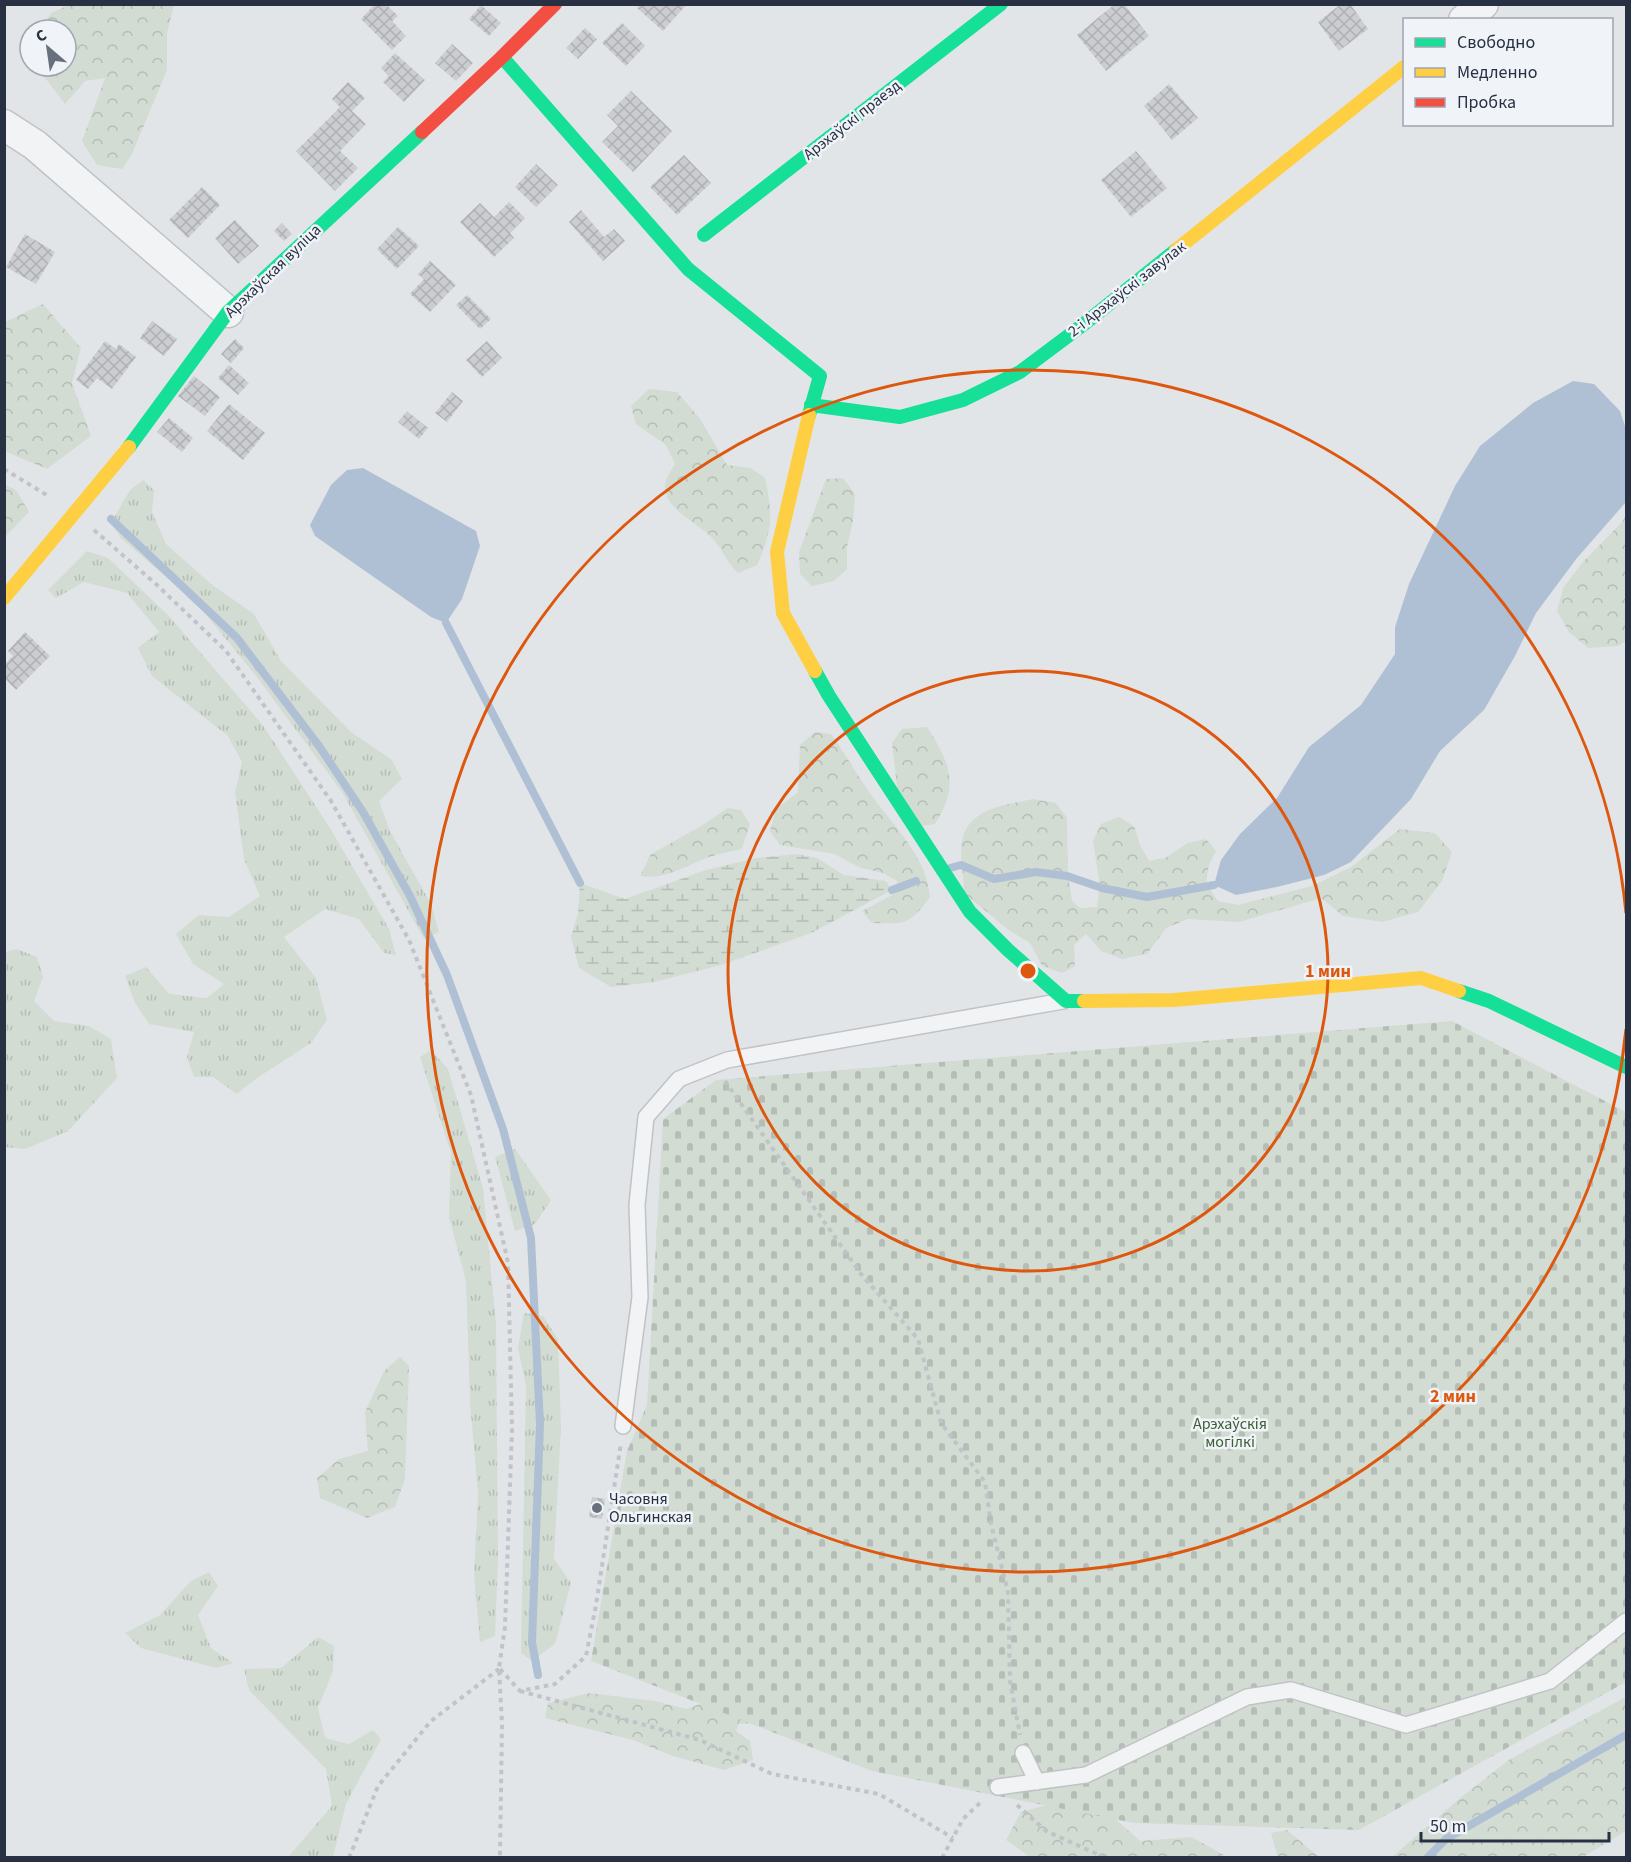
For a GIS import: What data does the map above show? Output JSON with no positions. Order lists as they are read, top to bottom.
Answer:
{
  "streets": {
    "street": ["Арэхаўскі праезд", "Арэхаўская вуліца", "2-і Арэхаўскі завулак"]
  },
  "parks": ["Арэхаўскія могілкі"],
  "places": ["Часовня Ольгинская"],
  "legend": ["Свободно", "Медленно", "Пробка"],
  "scale_bar": "50 m",
  "north": "top left",
  "rings": ["1 мин", "2 мин"]
}
